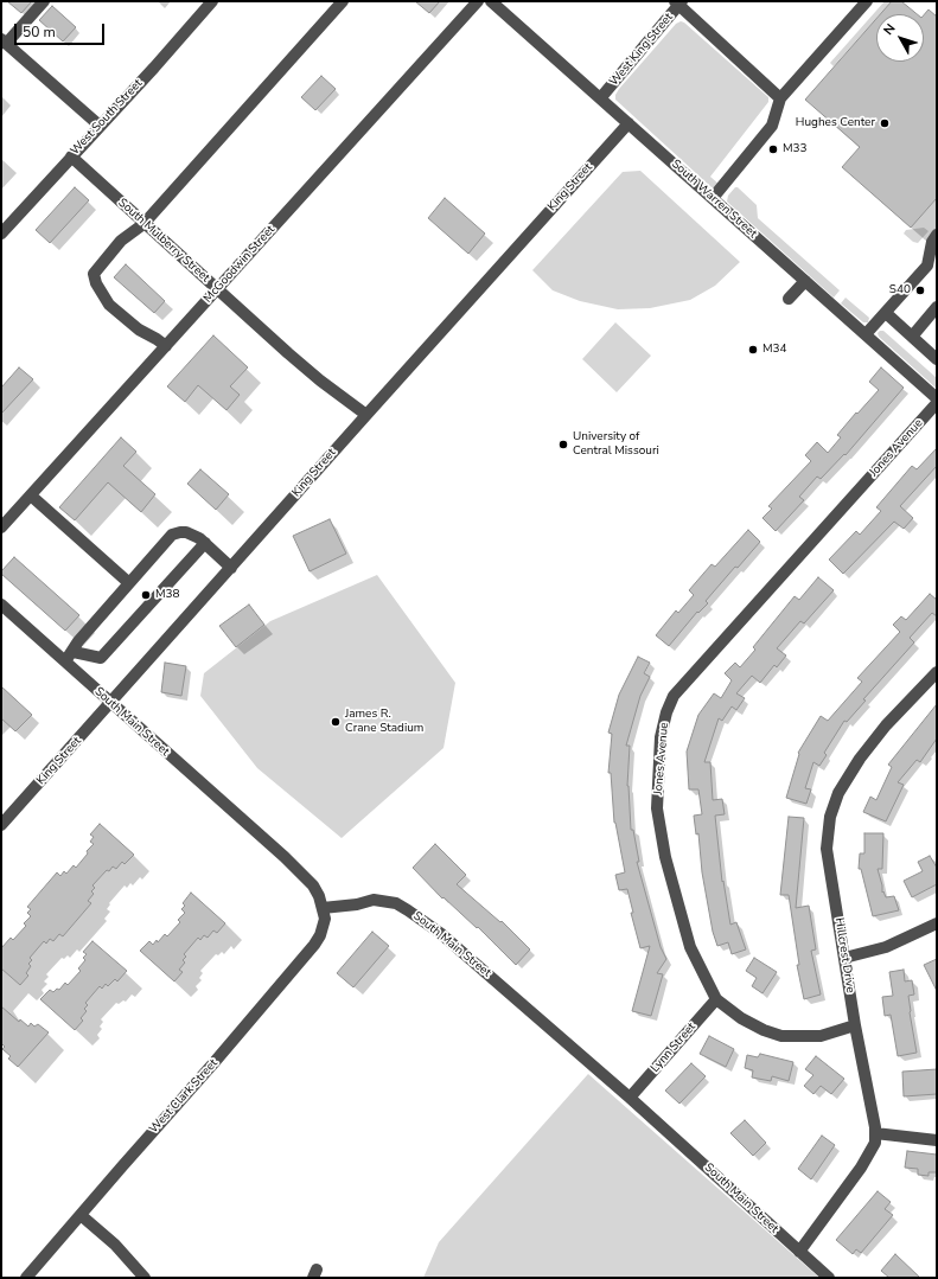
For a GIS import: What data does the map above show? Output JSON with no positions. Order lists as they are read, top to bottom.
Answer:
{
  "streets": {
    "street": [
      "West King Street",
      "West South Street",
      "King Street",
      "South Warren Street",
      "South Mulberry Street",
      "McGoodwin Street",
      "Jones Avenue",
      "South Main Street",
      "Hillcrest Drive",
      "Lynn Street",
      "West Clark Street"
    ]
  },
  "crossings": [
    ["West King Street", "South Warren Street"],
    ["West South Street", "South Mulberry Street"],
    ["King Street", "South Warren Street"],
    ["King Street", "South Mulberry Street"],
    ["King Street", "South Main Street"],
    ["South Mulberry Street", "McGoodwin Street"],
    ["Jones Avenue", "Hillcrest Drive"],
    ["Jones Avenue", "Lynn Street"],
    ["South Main Street", "Hillcrest Drive"],
    ["South Main Street", "Lynn Street"],
    ["South Main Street", "West Clark Street"]
  ],
  "places": [
    "Hughes Center",
    "M33",
    "S40",
    "M34",
    "University of Central Missouri",
    "M38",
    "James R. Crane Stadium"
  ],
  "scale_bar": "50 m",
  "north": "top left"
}
